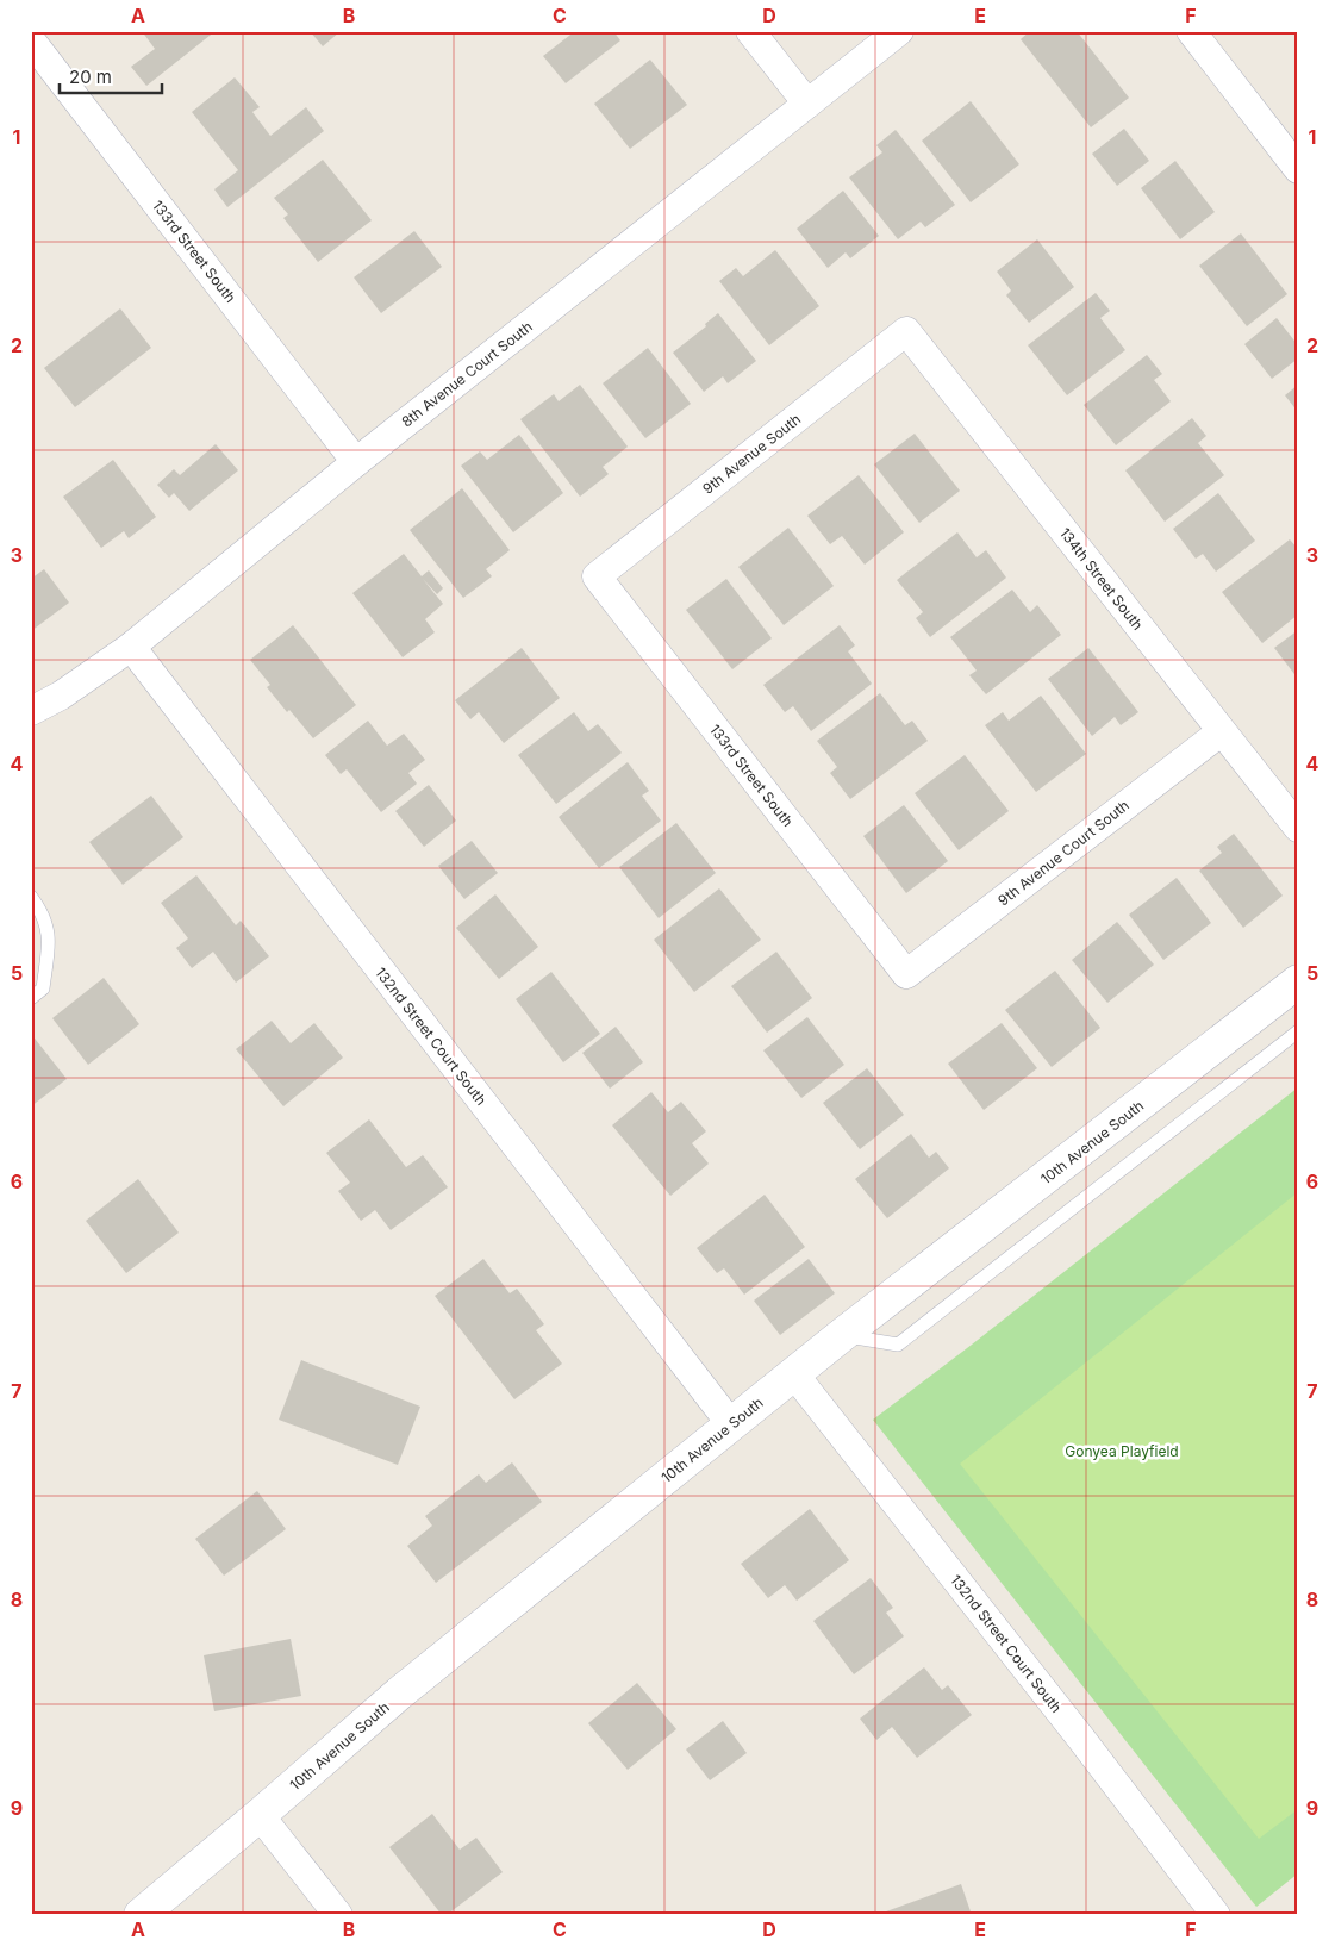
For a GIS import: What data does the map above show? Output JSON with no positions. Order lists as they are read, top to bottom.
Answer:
{
  "streets": {
    "street": [
      "133rd Street South",
      "8th Avenue Court South",
      "9th Avenue South",
      "134th Street South",
      "9th Avenue Court South",
      "132nd Street Court South",
      "10th Avenue South"
    ]
  },
  "crossings": [
    ["133rd Street South", "8th Avenue Court South"],
    ["133rd Street South", "9th Avenue South"],
    ["133rd Street South", "9th Avenue Court South"],
    ["8th Avenue Court South", "132nd Street Court South"],
    ["9th Avenue South", "134th Street South"],
    ["134th Street South", "9th Avenue Court South"],
    ["132nd Street Court South", "10th Avenue South"]
  ],
  "parks": ["Gonyea Playfield"],
  "scale_bar": "20 m",
  "grid": {
    "columns": [
      "A",
      "B",
      "C",
      "D",
      "E",
      "F"
    ],
    "rows": [
      "1",
      "2",
      "3",
      "4",
      "5",
      "6",
      "7",
      "8",
      "9"
    ]
  }
}
